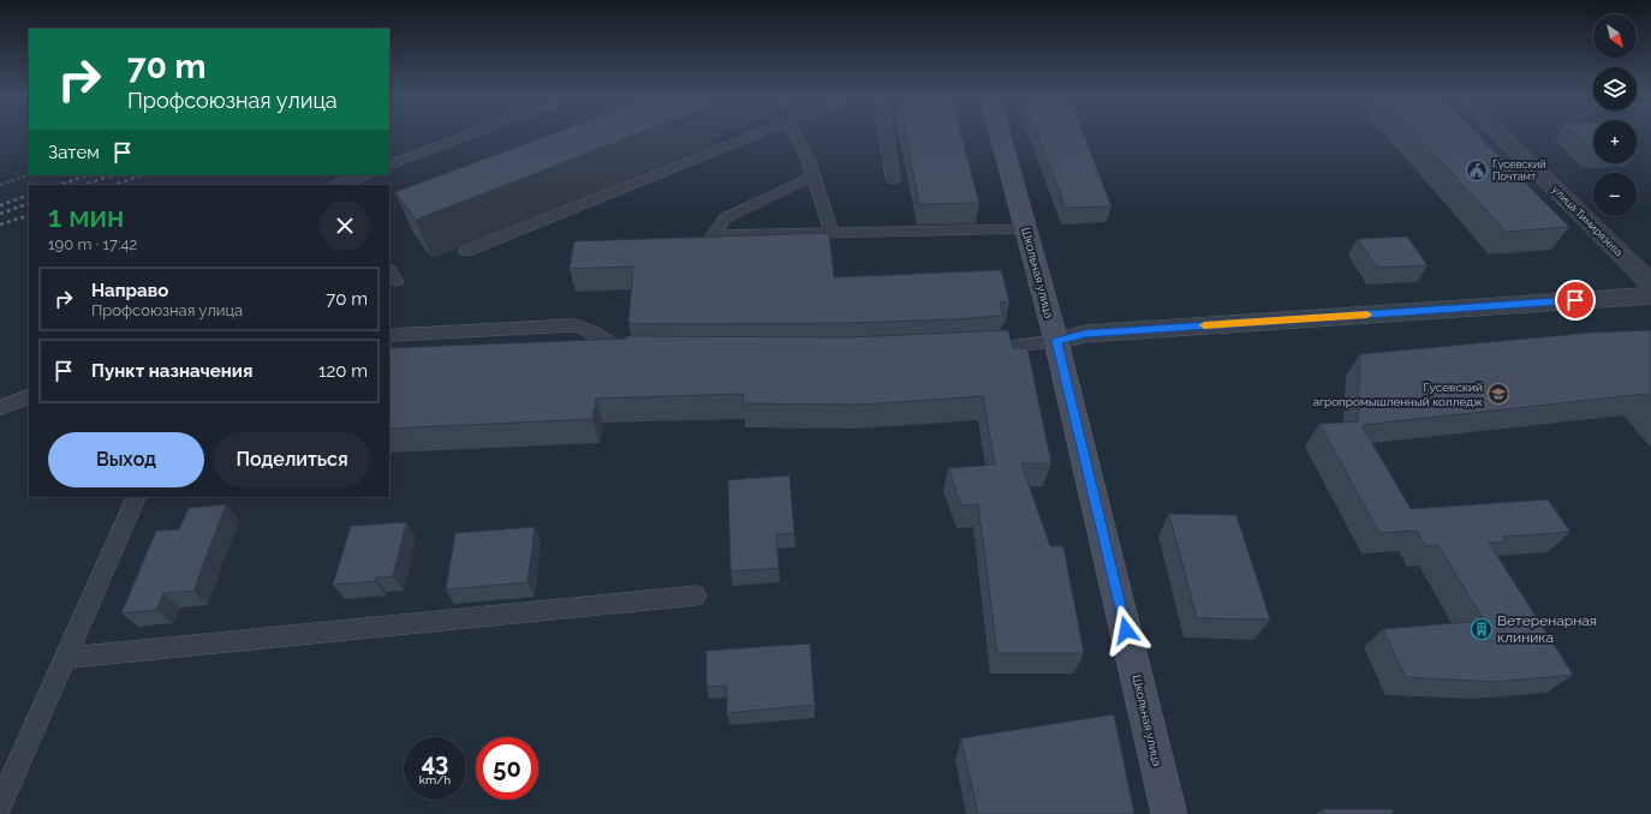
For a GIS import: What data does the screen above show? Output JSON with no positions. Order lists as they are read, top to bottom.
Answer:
{
  "streets": {
    "main road": ["Школьная улица"],
    "street": ["улица Тимирязева"]
  },
  "places": {
    "public building": ["Гусевский Почтамт"],
    "school or university": ["Гусевский агропромышленный колледж"],
    "building": ["Ветеренарная клиника"]
  },
  "north": "bottom right",
  "page": {
    "map_buttons": ["+", "−"],
    "turn": ["70 m", "Профсоюзная улица"],
    "then": "Затем",
    "heading": ["1 мин", "190 m · 17:42"],
    "list": [
      {
        "name": "Направо",
        "note": "Профсоюзная улица",
        "value": "70 m"
      },
      {
        "name": "Пункт назначения",
        "value": "120 m"
      }
    ],
    "buttons": ["Выход", "Поделиться"],
    "speed": "43 km/h",
    "limit": "50"
  }
}
